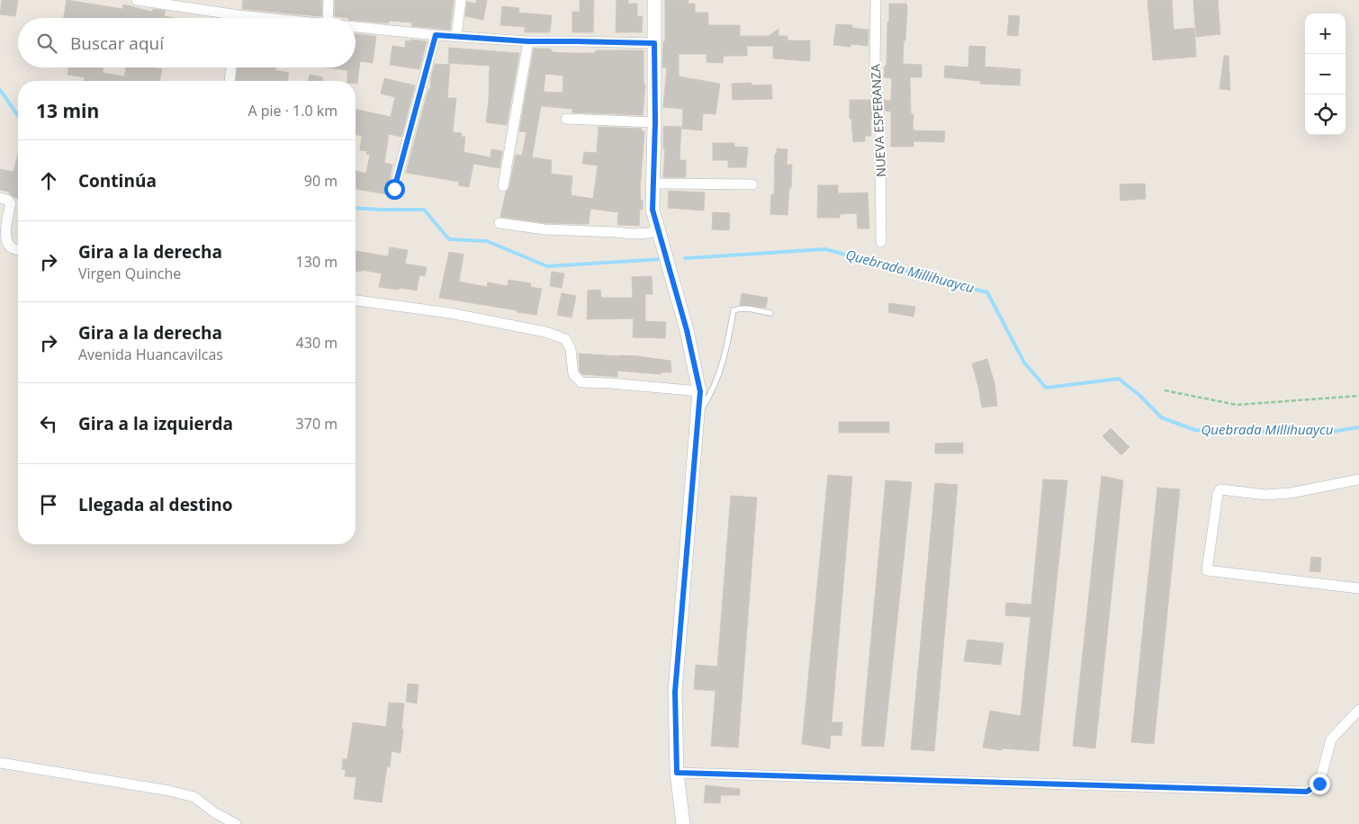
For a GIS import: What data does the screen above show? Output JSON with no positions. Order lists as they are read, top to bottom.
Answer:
{
  "streets": {
    "street": ["NUEVA ESPERANZA"]
  },
  "water": ["Quebrada Millihuaycu"],
  "page": {
    "map_buttons": ["+", "−"],
    "search": "Buscar aquí",
    "heading": ["13 min", "A pie · 1.0 km"],
    "list": [
      ["Continúa", "90 m"],
      ["Gira a la derecha", "Virgen Quinche", "130 m"],
      ["Gira a la derecha", "Avenida Huancavilcas", "430 m"],
      ["Gira a la izquierda", "370 m"],
      "Llegada al destino"
    ]
  }
}
